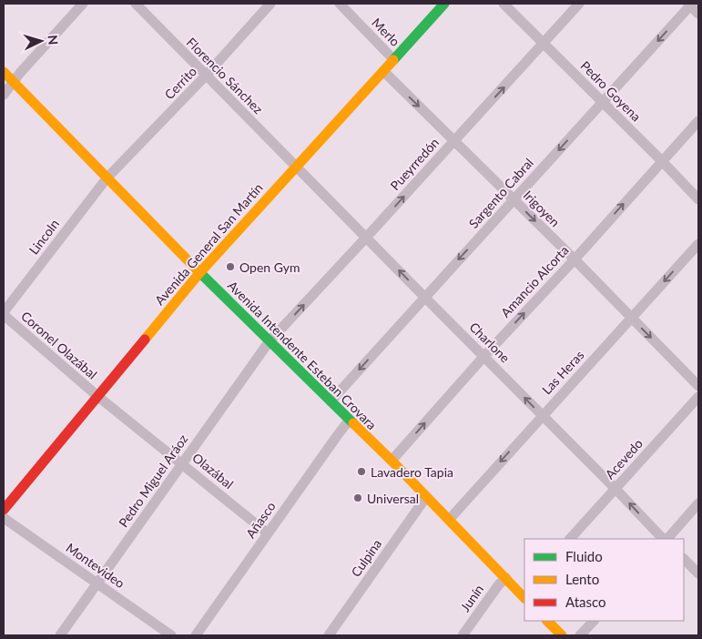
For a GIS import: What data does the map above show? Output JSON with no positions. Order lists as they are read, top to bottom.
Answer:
{
  "streets": {
    "main road": ["Avenida General San Martín", "Avenida Intendente Esteban Crovara"],
    "street": [
      "Merlo",
      "Florencio Sánchez",
      "Cerrito",
      "Pedro Goyena",
      "Pueyrredón",
      "Sargento Cabral",
      "Irigoyen",
      "Lincoln",
      "Amancio Alcorta",
      "Charlone",
      "Coronel Olazábal",
      "Las Heras",
      "Acevedo",
      "Olazábal",
      "Pedro Miguel Aráoz",
      "Añasco",
      "Culpina",
      "Montevideo",
      "Junín"
    ]
  },
  "crossings": [
    ["Merlo", "Avenida General San Martín"],
    ["Florencio Sánchez", "Cerrito"],
    ["Florencio Sánchez", "Avenida General San Martín"],
    ["Florencio Sánchez", "Charlone"],
    ["Cerrito", "Lincoln"],
    ["Cerrito", "Avenida Intendente Esteban Crovara"],
    ["Pedro Goyena", "Pueyrredón"],
    ["Pedro Goyena", "Sargento Cabral"],
    ["Pedro Goyena", "Amancio Alcorta"],
    ["Pueyrredón", "Irigoyen"],
    ["Pueyrredón", "Charlone"],
    ["Pueyrredón", "Avenida Intendente Esteban Crovara"],
    ["Pueyrredón", "Pedro Miguel Aráoz"],
    ["Sargento Cabral", "Irigoyen"],
    ["Sargento Cabral", "Charlone"],
    ["Sargento Cabral", "Avenida Intendente Esteban Crovara"],
    ["Irigoyen", "Avenida General San Martín"],
    ["Irigoyen", "Amancio Alcorta"],
    ["Irigoyen", "Las Heras"],
    ["Lincoln", "Coronel Olazábal"],
    ["Lincoln", "Avenida Intendente Esteban Crovara"],
    ["Avenida General San Martín", "Charlone"],
    ["Avenida General San Martín", "Coronel Olazábal"],
    ["Avenida General San Martín", "Avenida Intendente Esteban Crovara"],
    ["Avenida General San Martín", "Olazábal"],
    ["Amancio Alcorta", "Charlone"],
    ["Amancio Alcorta", "Avenida Intendente Esteban Crovara"],
    ["Charlone", "Las Heras"],
    ["Charlone", "Acevedo"],
    ["Coronel Olazábal", "Olazábal"],
    ["Avenida Intendente Esteban Crovara", "Las Heras"],
    ["Avenida Intendente Esteban Crovara", "Pedro Miguel Aráoz"],
    ["Avenida Intendente Esteban Crovara", "Añasco"],
    ["Avenida Intendente Esteban Crovara", "Culpina"],
    ["Avenida Intendente Esteban Crovara", "Junín"],
    ["Olazábal", "Pedro Miguel Aráoz"],
    ["Olazábal", "Añasco"],
    ["Pedro Miguel Aráoz", "Montevideo"]
  ],
  "one_way": [
    "Pueyrredón",
    "Sargento Cabral",
    "Irigoyen",
    "Amancio Alcorta",
    "Charlone",
    "Las Heras"
  ],
  "places": ["Open Gym", "Lavadero Tapia", "Universal"],
  "legend": ["Fluido", "Lento", "Atasco"],
  "north": "right"
}
